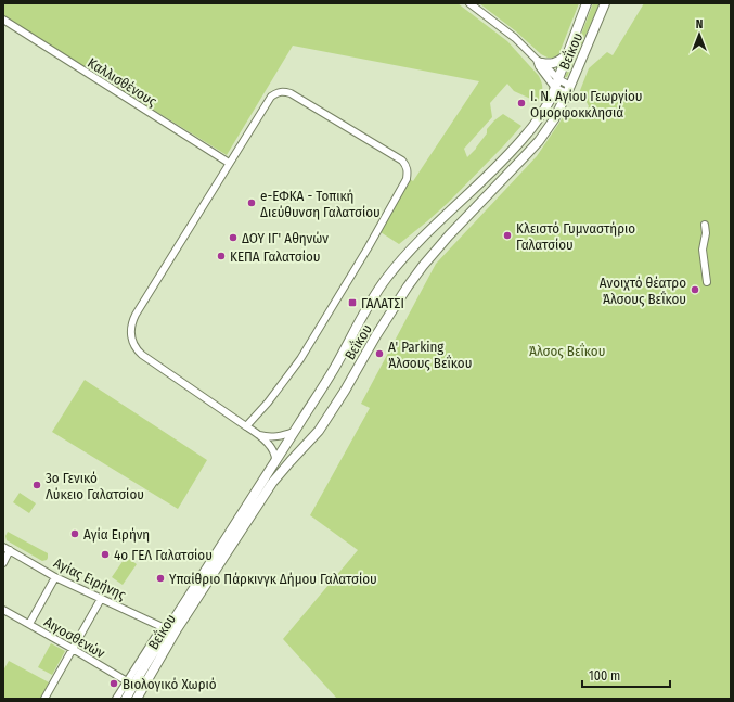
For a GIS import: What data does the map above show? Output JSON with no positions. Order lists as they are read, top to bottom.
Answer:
{
  "streets": {
    "main road": ["Βεΐκου"],
    "street": ["Καλλισθένους", "Αγίας Ειρήνης", "Αιγοσθενών"]
  },
  "crossings": [
    ["Βεΐκου", "Αγίας Ειρήνης"],
    ["Βεΐκου", "Αιγοσθενών"]
  ],
  "parks": ["Άλσος Βεΐκου"],
  "places": {
    "other": [
      "Ι. Ν. Αγίου Γεωργίου Ομορφοκκλησιά",
      "e-ΕΦΚΑ - Τοπική Διεύθυνση Γαλατσίου",
      "Κλειστό Γυμναστήριο Γαλατσίου",
      "ΔΟΥ ΙΓ' Αθηνών",
      "ΚΕΠΑ Γαλατσίου",
      "Ανοιχτό θέατρο Άλσους Βεΐκου",
      "Α' Parking Άλσους Βεΐκου",
      "3ο Γενικό Λύκειο Γαλατσίου",
      "Αγία Ειρήνη",
      "4ο ΓΕΛ Γαλατσίου",
      "Υπαίθριο Πάρκινγκ Δήμου Γαλατσίου",
      "Βιολογικό Χωριό"
    ],
    "transit": ["ΓΑΛΑΤΣΙ"]
  },
  "scale_bar": "100 m",
  "north": "top"
}
